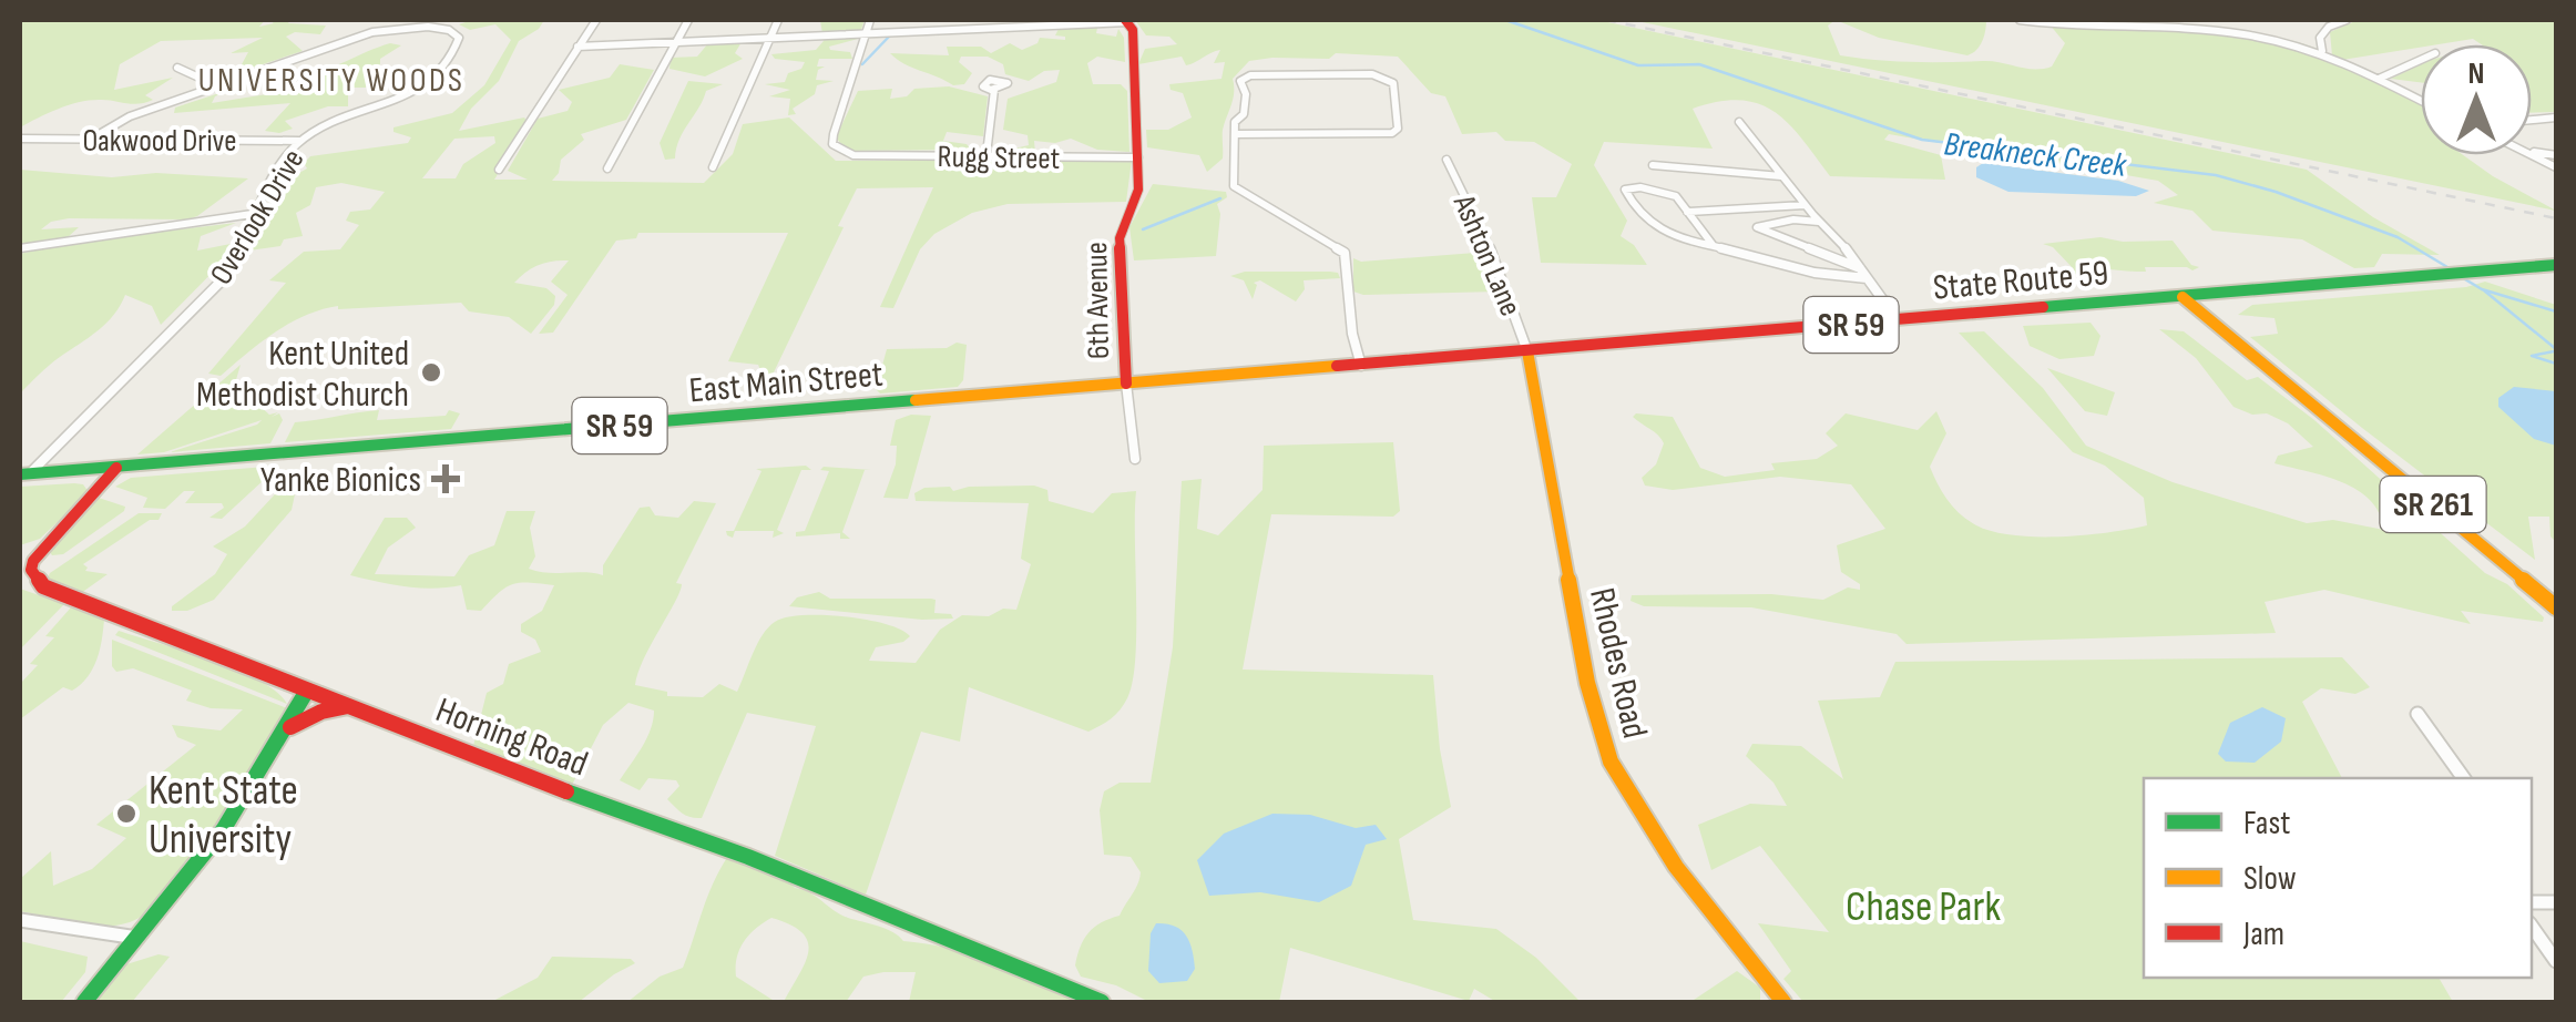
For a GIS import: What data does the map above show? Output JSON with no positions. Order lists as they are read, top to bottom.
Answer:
{
  "streets": {
    "street": [
      "Oakwood Drive",
      "Rugg Street",
      "Overlook Drive",
      "Ashton Lane",
      "State Route 59",
      "6th Avenue",
      "SR 59",
      "East Main Street",
      "SR 261",
      "Rhodes Road",
      "Horning Road"
    ]
  },
  "crossings": [
    ["Oakwood Drive", "Overlook Drive"],
    ["Rugg Street", "6th Avenue"],
    ["Overlook Drive", "East Main Street"],
    ["Ashton Lane", "State Route 59"],
    ["Ashton Lane", "Rhodes Road"],
    ["State Route 59", "East Main Street"],
    ["State Route 59", "SR 261"],
    ["State Route 59", "Rhodes Road"],
    ["6th Avenue", "East Main Street"],
    ["East Main Street", "Horning Road"]
  ],
  "districts": ["UNIVERSITY WOODS"],
  "water": ["Breakneck Creek"],
  "parks": ["Chase Park"],
  "places": {
    "other": ["Kent United Methodist Church", "Kent State University"],
    "health": ["Yanke Bionics"]
  },
  "legend": ["Fast", "Slow", "Jam"],
  "north": "top"
}
